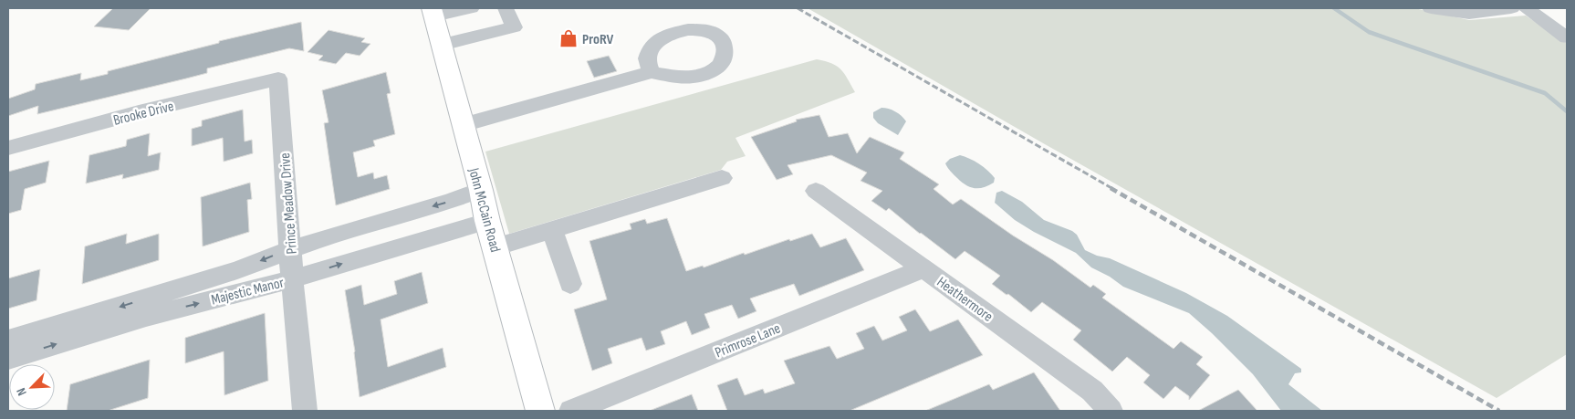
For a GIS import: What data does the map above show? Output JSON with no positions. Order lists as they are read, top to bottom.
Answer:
{
  "streets": {
    "main road": ["John McCain Road"],
    "street": [
      "Brooke Drive",
      "Prince Meadow Drive",
      "Majestic Manor",
      "Heathermore",
      "Primrose Lane"
    ]
  },
  "crossings": [
    ["Brooke Drive", "Prince Meadow Drive"],
    ["Prince Meadow Drive", "Majestic Manor"],
    ["John McCain Road", "Majestic Manor"],
    ["Heathermore", "Primrose Lane"]
  ],
  "places": {
    "shop": ["ProRV"]
  },
  "north": "bottom left"
}
